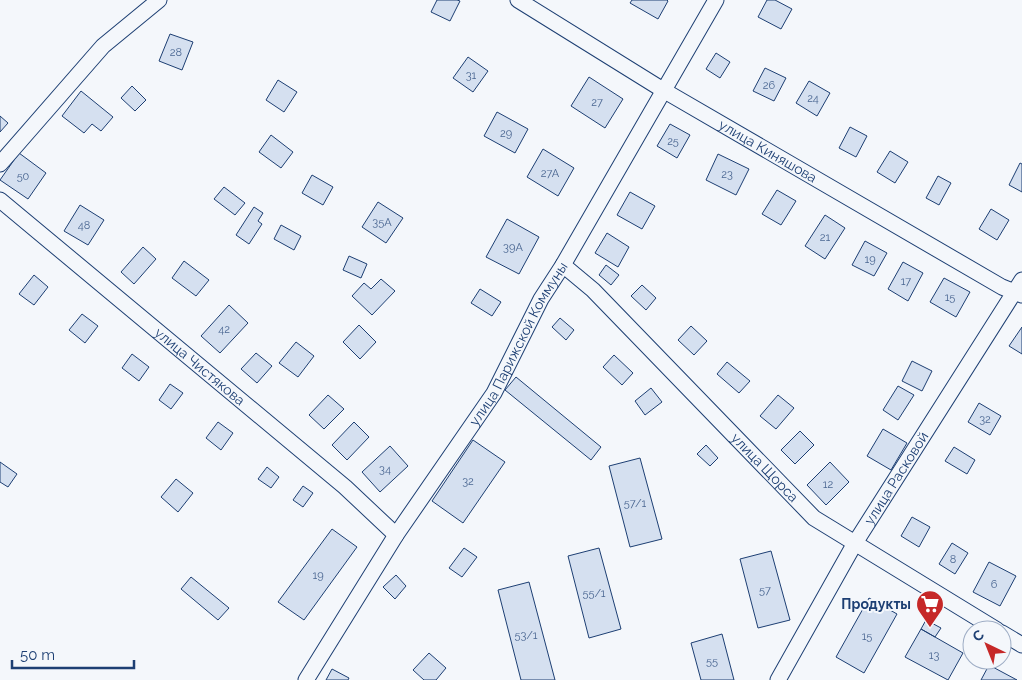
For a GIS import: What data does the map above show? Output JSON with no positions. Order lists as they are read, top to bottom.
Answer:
{
  "streets": {
    "street": [
      "улица Киняшова",
      "улица Парижской Коммуны",
      "улица Чистякова",
      "улица Щорса",
      "улица Расковой"
    ]
  },
  "crossings": [
    ["улица Киняшова", "улица Парижской Коммуны"],
    ["улица Киняшова", "улица Расковой"],
    ["улица Парижской Коммуны", "улица Чистякова"],
    ["улица Парижской Коммуны", "улица Щорса"],
    ["улица Щорса", "улица Расковой"]
  ],
  "places": {
    "supermarket": ["Продукты"]
  },
  "house_numbers": [
    "28",
    "31",
    "26",
    "24",
    "27",
    "29",
    "25",
    "27А",
    "23",
    "50",
    "35А",
    "48",
    "21",
    "39А",
    "19",
    "17",
    "15",
    "42",
    "32",
    "34",
    "32",
    "12",
    "57/1",
    "8",
    "19",
    "6",
    "57",
    "55/1",
    "53/1",
    "15",
    "13",
    "55"
  ],
  "scale_bar": "50 m",
  "north": "top left"
}
